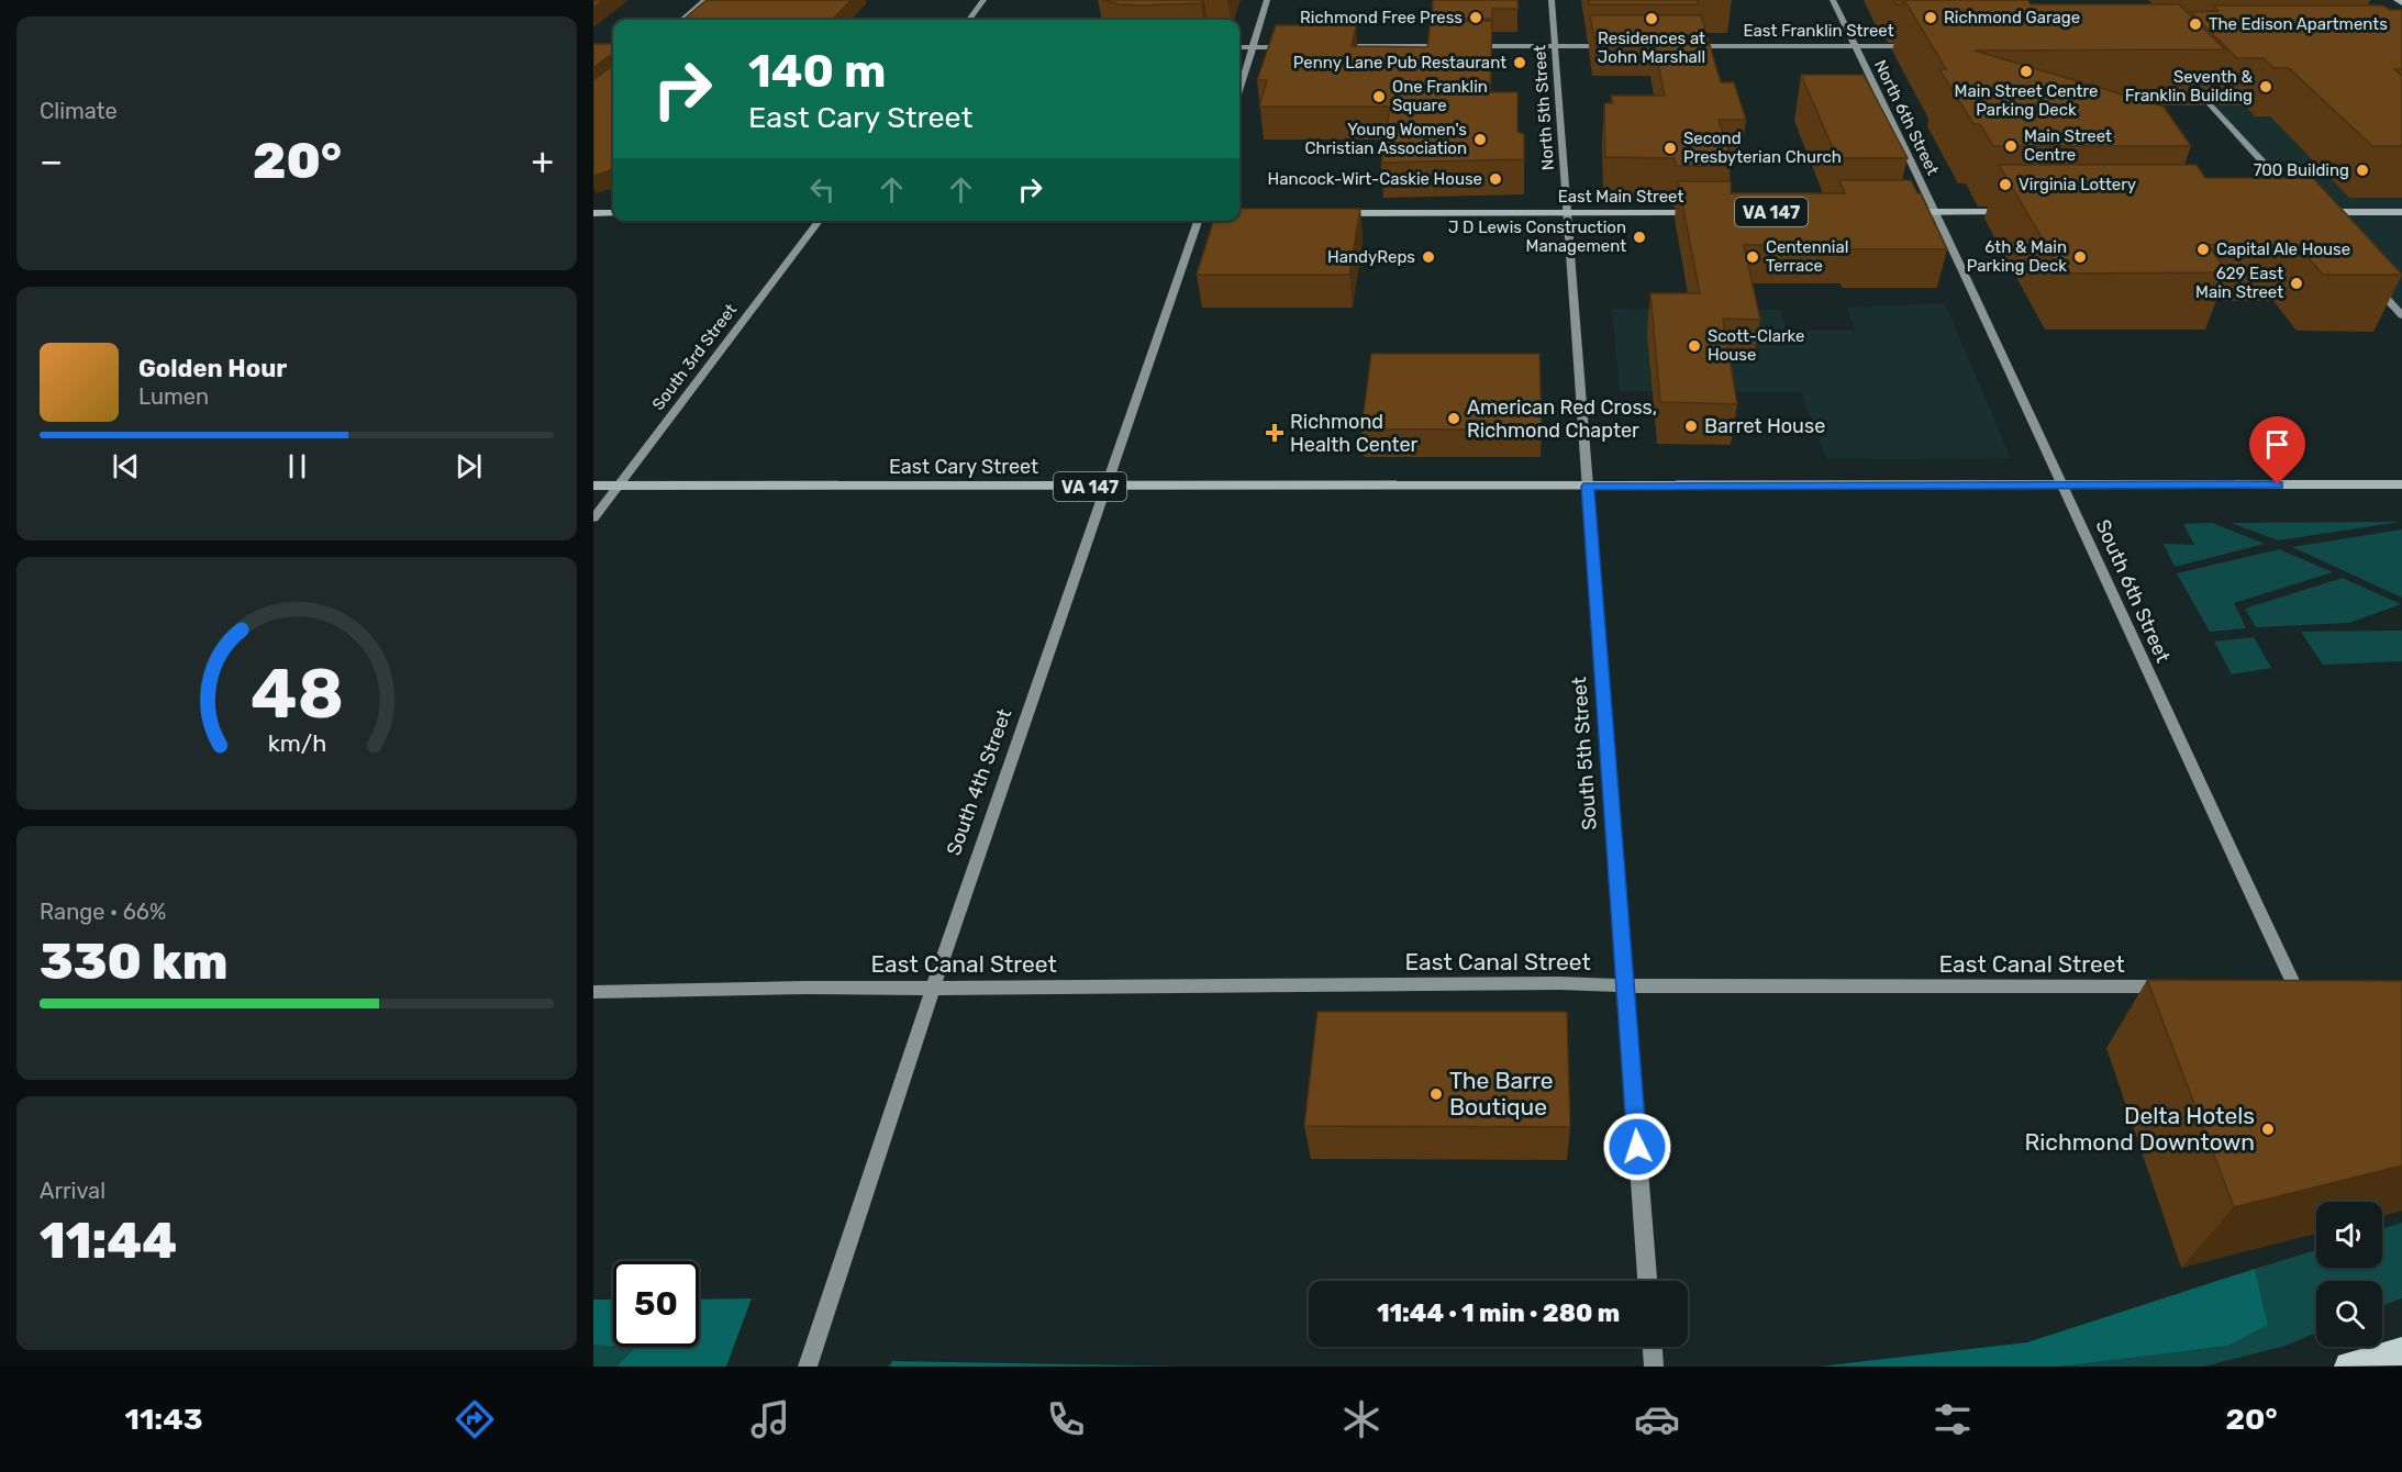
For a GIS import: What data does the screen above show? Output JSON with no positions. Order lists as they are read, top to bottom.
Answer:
{
  "streets": {
    "main road": ["East Main Street", "VA 147", "East Cary Street"],
    "street": [
      "East Franklin Street",
      "North 5th Street",
      "North 6th Street",
      "South 3rd Street",
      "South 6th Street",
      "South 5th Street",
      "South 4th Street",
      "East Canal Street"
    ]
  },
  "crossings": [
    ["East Franklin Street", "North 6th Street"],
    ["North 5th Street", "East Main Street"],
    ["North 5th Street", "South 5th Street"],
    ["North 6th Street", "South 6th Street"],
    ["East Main Street", "South 5th Street"],
    ["South 3rd Street", "East Cary Street"],
    ["East Cary Street", "South 6th Street"],
    ["East Cary Street", "South 5th Street"],
    ["East Cary Street", "South 4th Street"],
    ["South 5th Street", "East Canal Street"],
    ["South 4th Street", "East Canal Street"]
  ],
  "places": {
    "other": [
      "Richmond Free Press",
      "Richmond Garage",
      "Residences at John Marshall",
      "The Edison Apartments",
      "Penny Lane Pub Restaurant",
      "Main Street Centre Parking Deck",
      "Seventh & Franklin Building",
      "One Franklin Square",
      "Young Women's Christian Association",
      "Main Street Centre",
      "Second Presbyterian Church",
      "700 Building",
      "Hancock-Wirt-Caskie House",
      "Virginia Lottery",
      "J D Lewis Construction Management",
      "Capital Ale House",
      "HandyReps",
      "Centennial Terrace",
      "6th & Main Parking Deck",
      "629 East Main Street",
      "Scott-Clarke House",
      "American Red Cross, Richmond Chapter",
      "Barret House",
      "The Barre Boutique",
      "Delta Hotels Richmond Downtown"
    ],
    "health": ["Richmond Health Center"]
  },
  "page": {
    "tile": [
      "Climate",
      ["Range · 66%", "330 km"],
      ["Arrival", "11:44"]
    ],
    "turn": ["140 m", "East Cary Street"],
    "heat": ["−", "20°", "+"],
    "song": ["Golden Hour", "Lumen"],
    "limit": "50",
    "trip": "11:44 · 1 min · 280 m",
    "tabs": ["11:43", "20°"],
    "gauge": ["48", "km/h"]
  }
}
